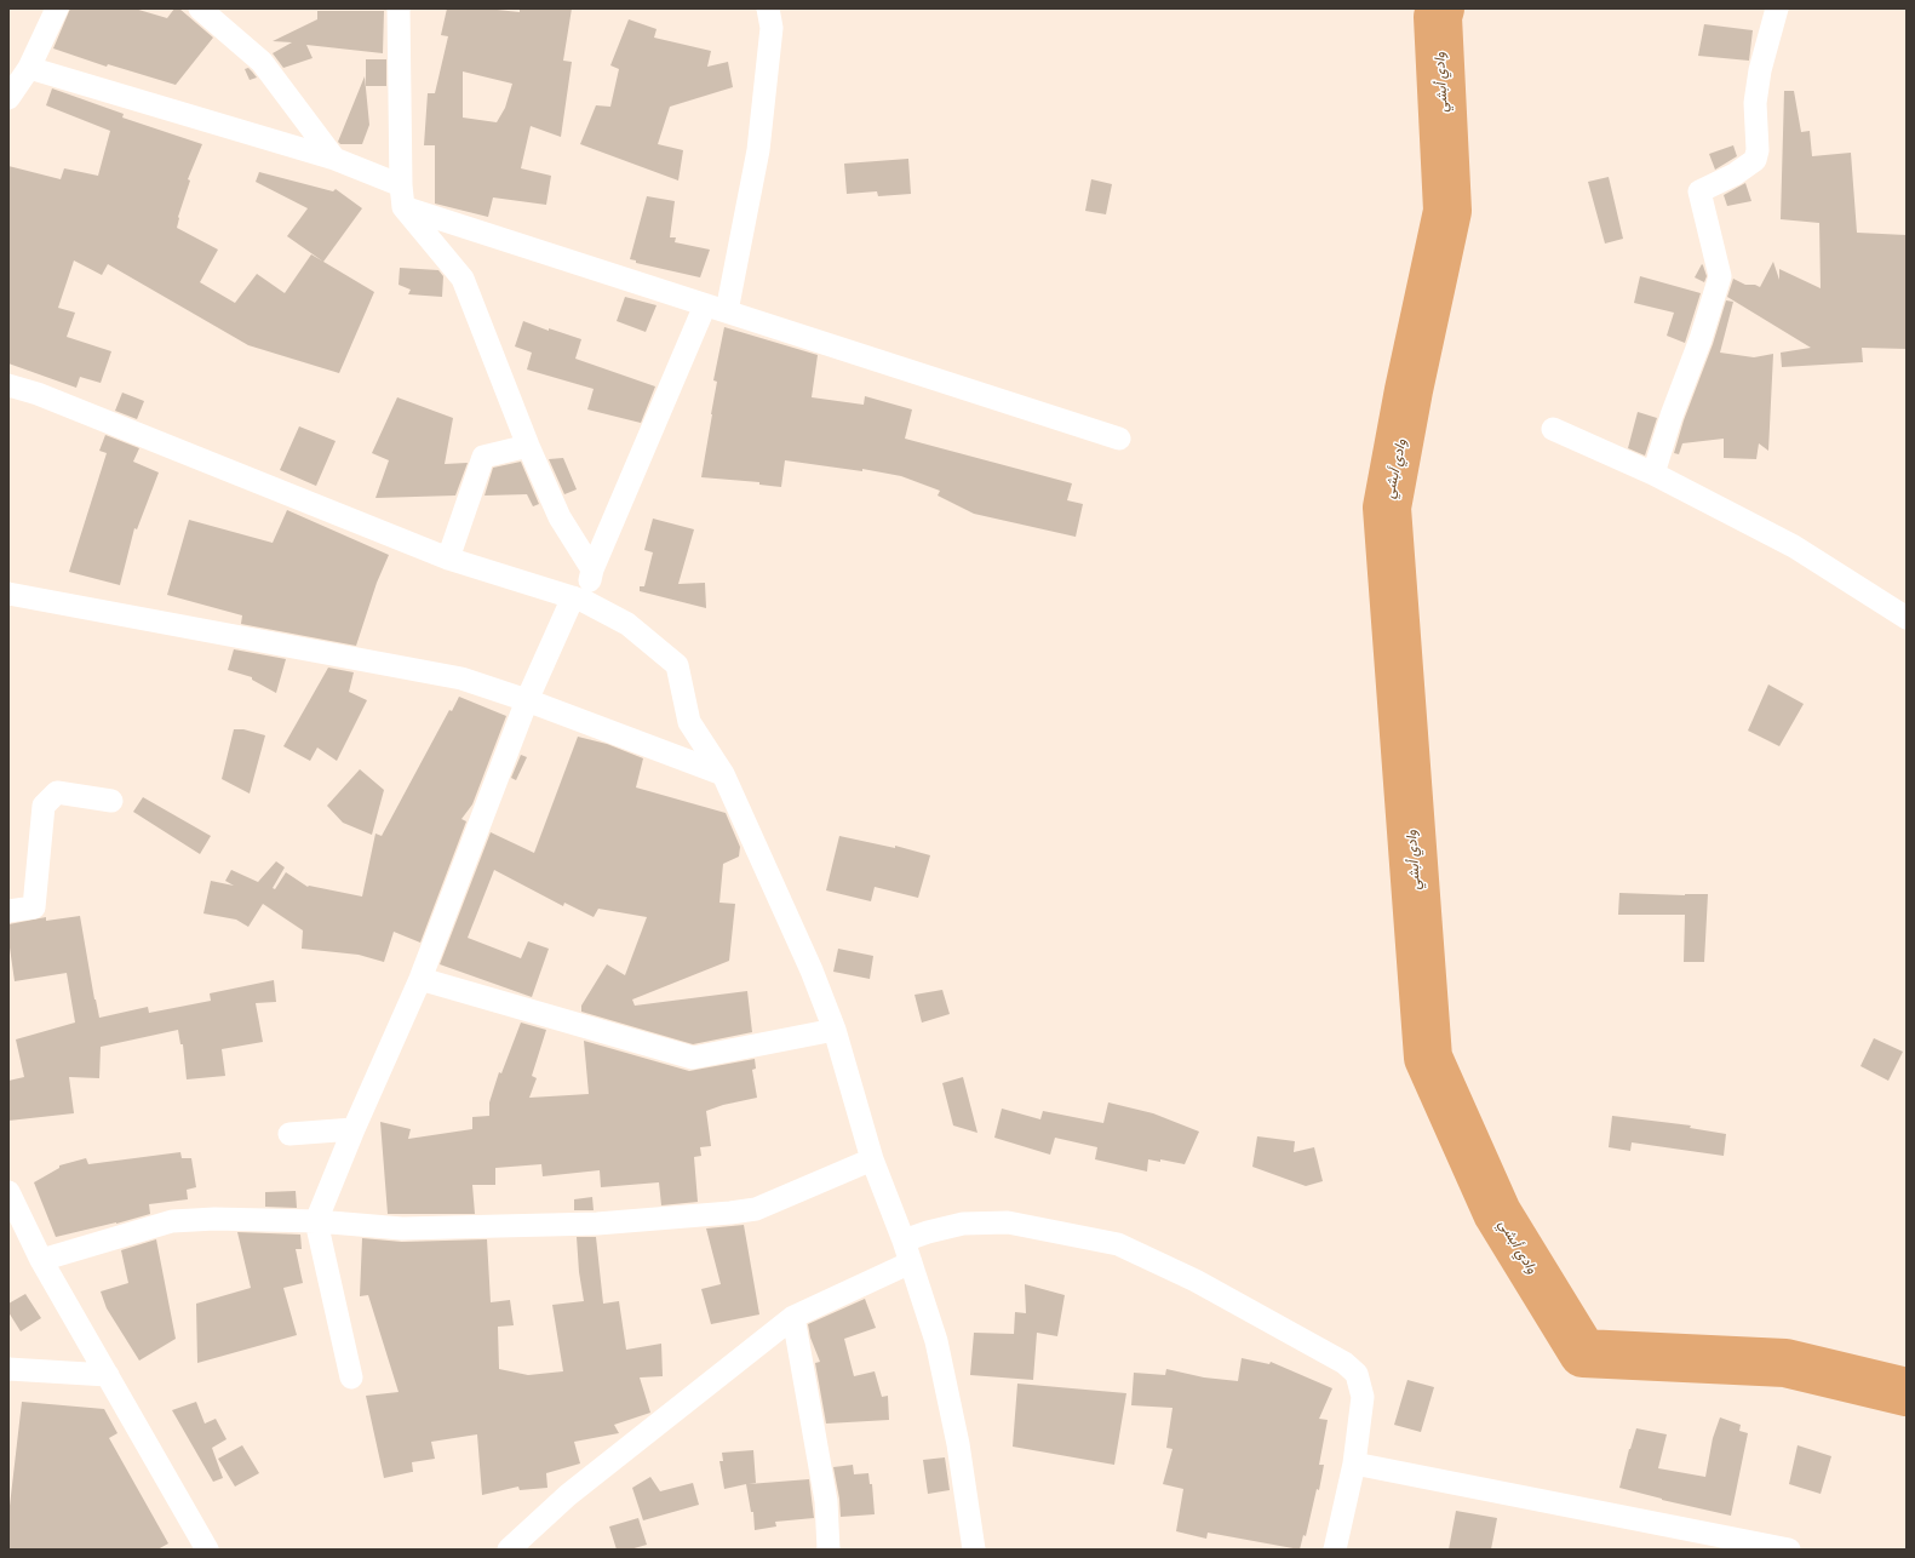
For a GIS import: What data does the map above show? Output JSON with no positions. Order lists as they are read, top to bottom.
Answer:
{
  "water": ["وادي أبشي"]
}
